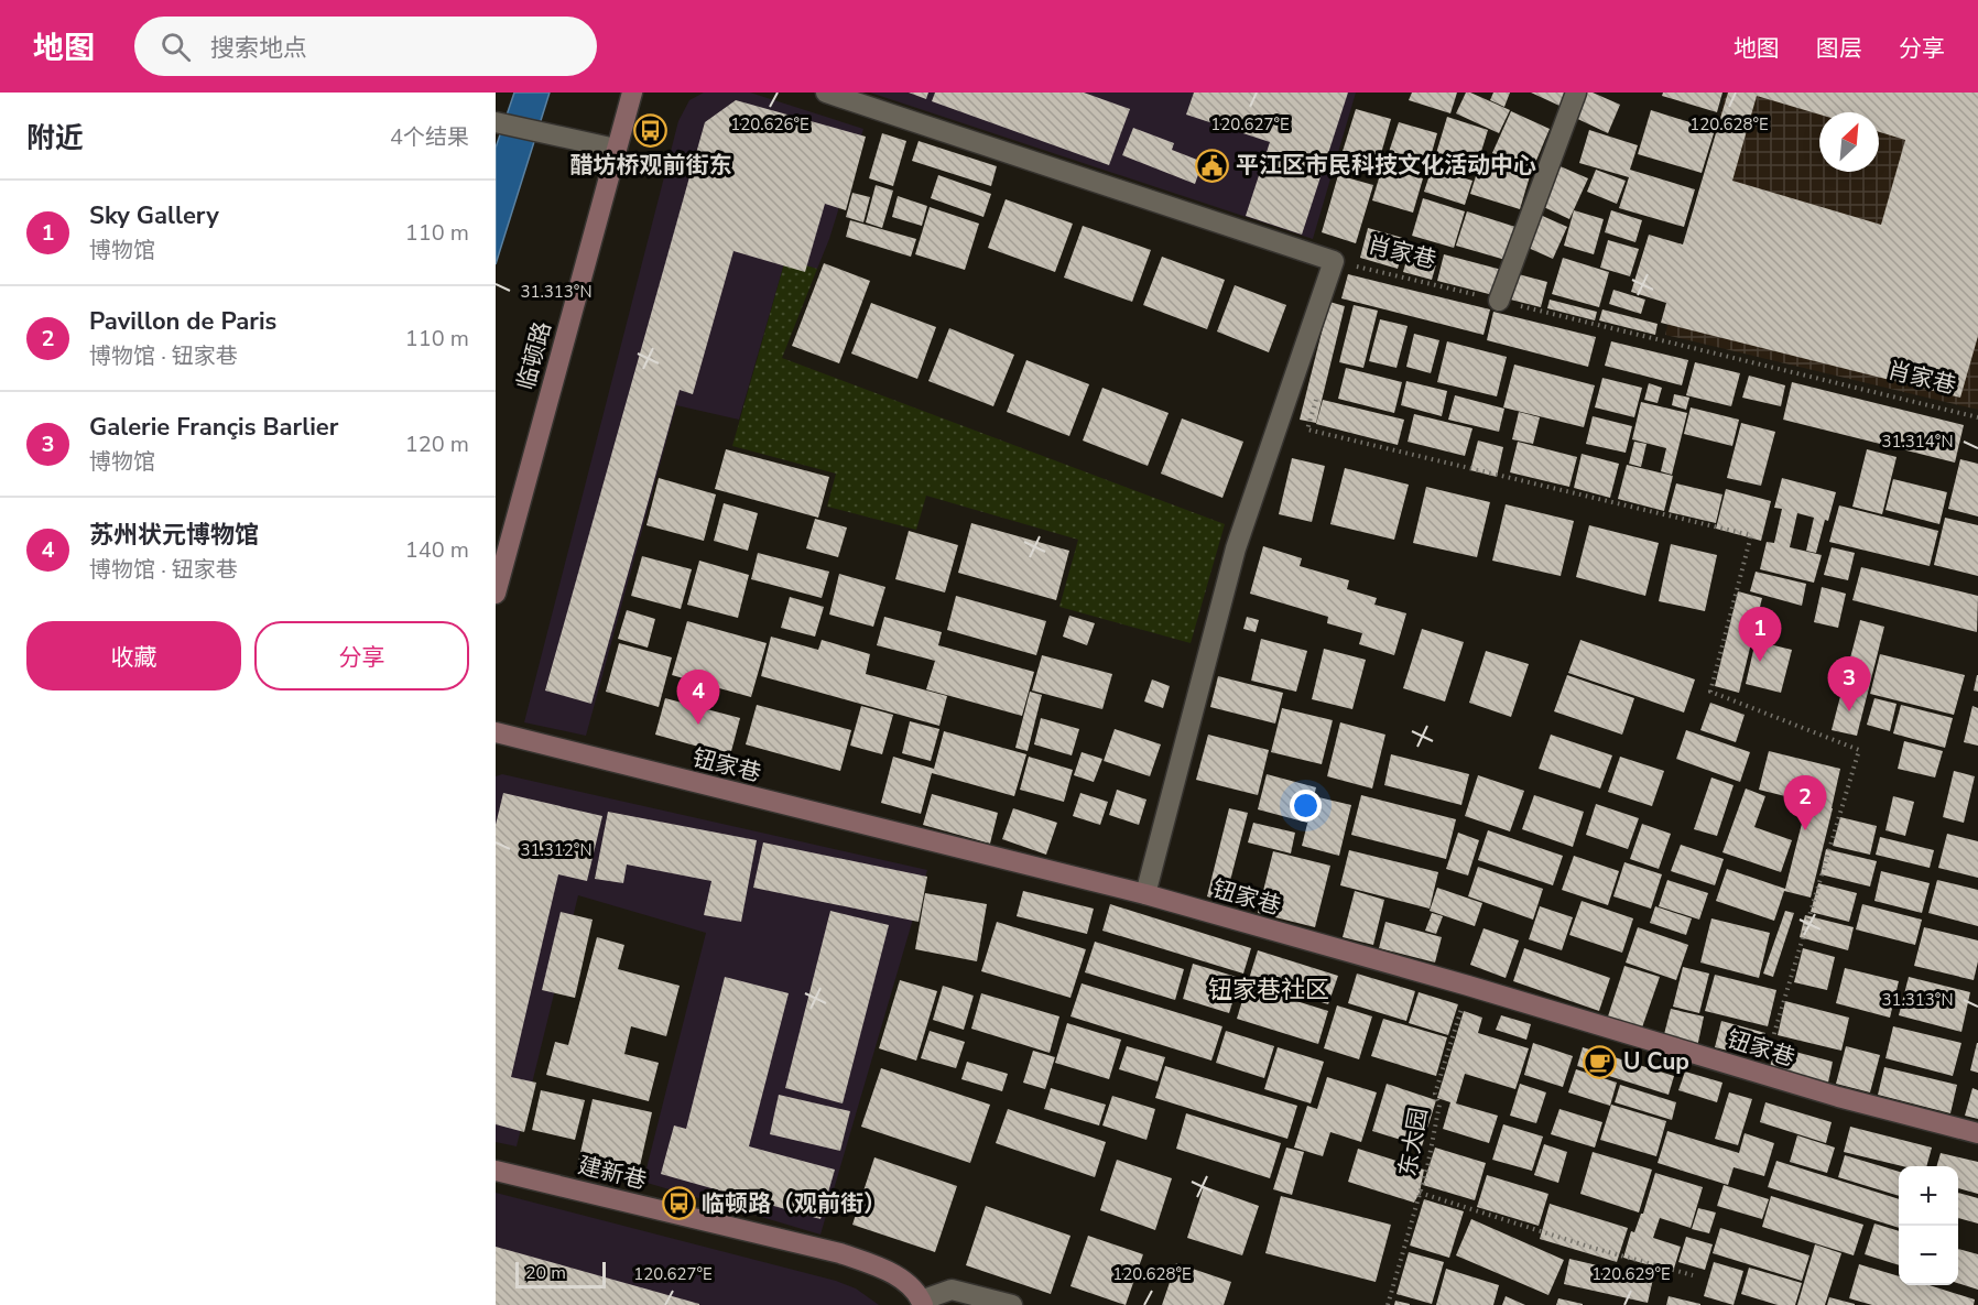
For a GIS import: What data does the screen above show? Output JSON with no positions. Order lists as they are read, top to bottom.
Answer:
{
  "streets": {
    "street": [
      "肖家巷",
      "临顿路",
      "钮家巷",
      "建新巷"
    ],
    "path": ["东大园"]
  },
  "crossings": [
    ["钮家巷", "东大园"]
  ],
  "districts": ["钮家巷社区"],
  "places": {
    "bus stop": ["醋坊桥观前街东", "临顿路（观前街）"],
    "public building": ["平江区市民科技文化活动中心"],
    "cafe": ["U Cup"]
  },
  "scale_bar": "20 m",
  "north": "top right",
  "page": {
    "header": "地图",
    "search": "搜索地点",
    "nav": ["地图", "图层", "分享"],
    "heading": ["附近", "4个结果"],
    "list": [
      {
        "mark": "1",
        "name": "Sky Gallery",
        "note": "博物馆",
        "value": "110 m"
      },
      {
        "mark": "2",
        "name": "Pavillon de Paris",
        "note": "博物馆 · 钮家巷",
        "value": "110 m"
      },
      {
        "mark": "3",
        "name": "Galerie Françis Barlier",
        "note": "博物馆",
        "value": "120 m"
      },
      {
        "mark": "4",
        "name": "苏州状元博物馆",
        "note": "博物馆 · 钮家巷",
        "value": "140 m"
      }
    ],
    "buttons": ["收藏", "分享"],
    "pins": [
      "1",
      "3",
      "4",
      "2"
    ],
    "map_buttons": ["+", "−"],
    "scale": "20 m"
  },
  "coordinates": [
    "120.626°E",
    "120.627°E",
    "120.628°E",
    "31.313°N",
    "31.314°N",
    "31.312°N",
    "120.629°E"
  ]
}
